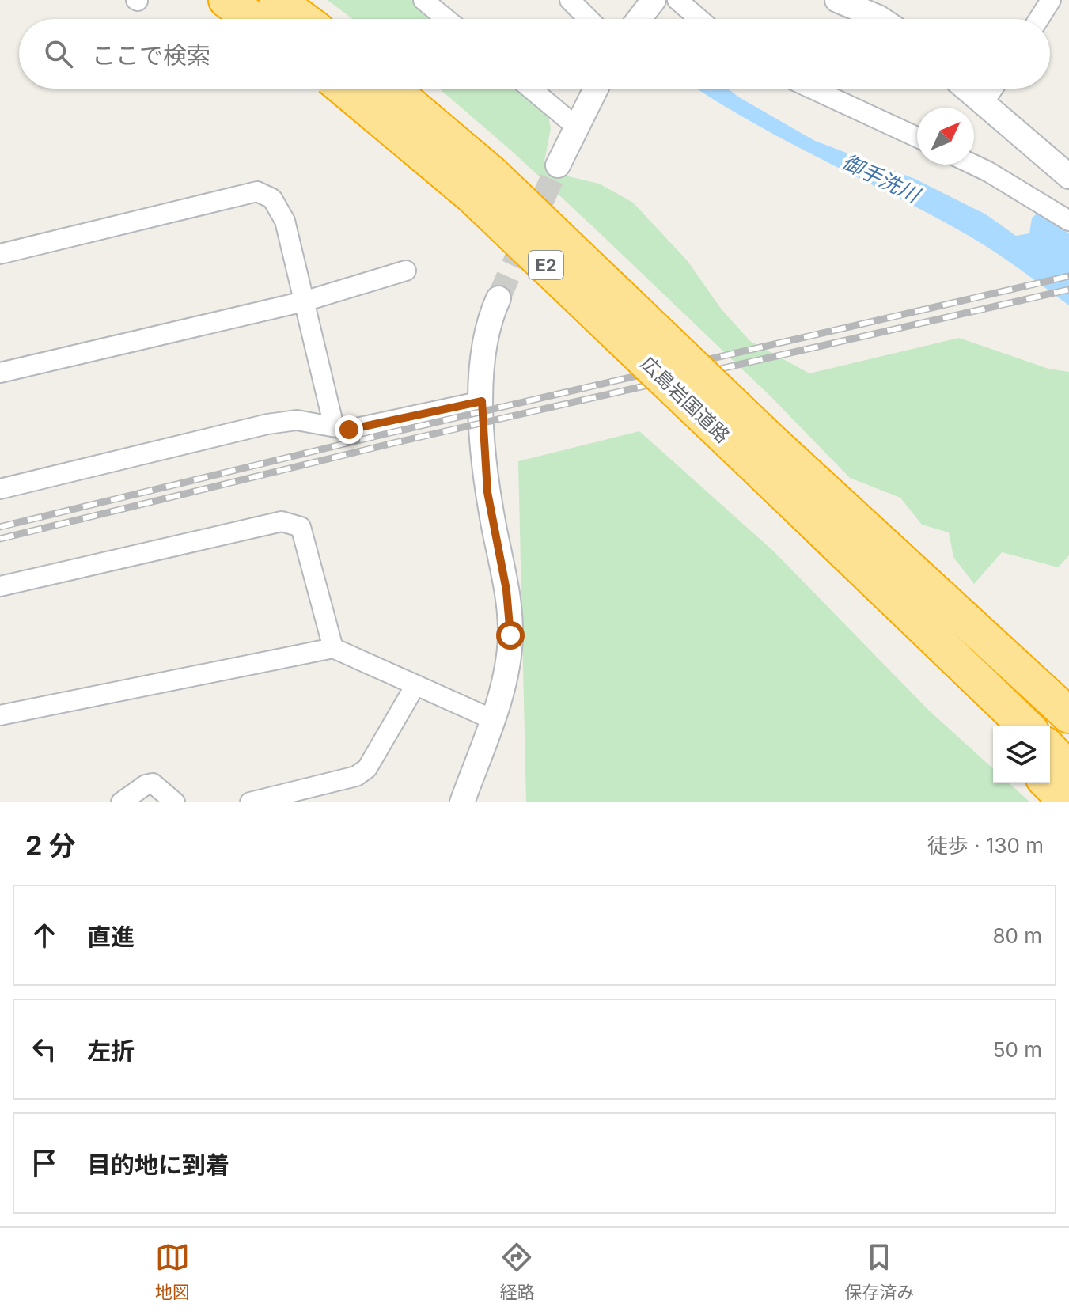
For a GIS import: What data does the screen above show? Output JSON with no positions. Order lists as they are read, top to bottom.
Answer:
{
  "streets": {
    "highway": ["E2", "広島岩国道路"]
  },
  "water": ["御手洗川"],
  "north": "top right",
  "page": {
    "search": "ここで検索",
    "heading": ["2 分", "徒歩 · 130 m"],
    "list": [
      ["直進", "80 m"],
      ["左折", "50 m"],
      "目的地に到着"
    ],
    "nav": ["地図", "経路", "保存済み"]
  }
}
